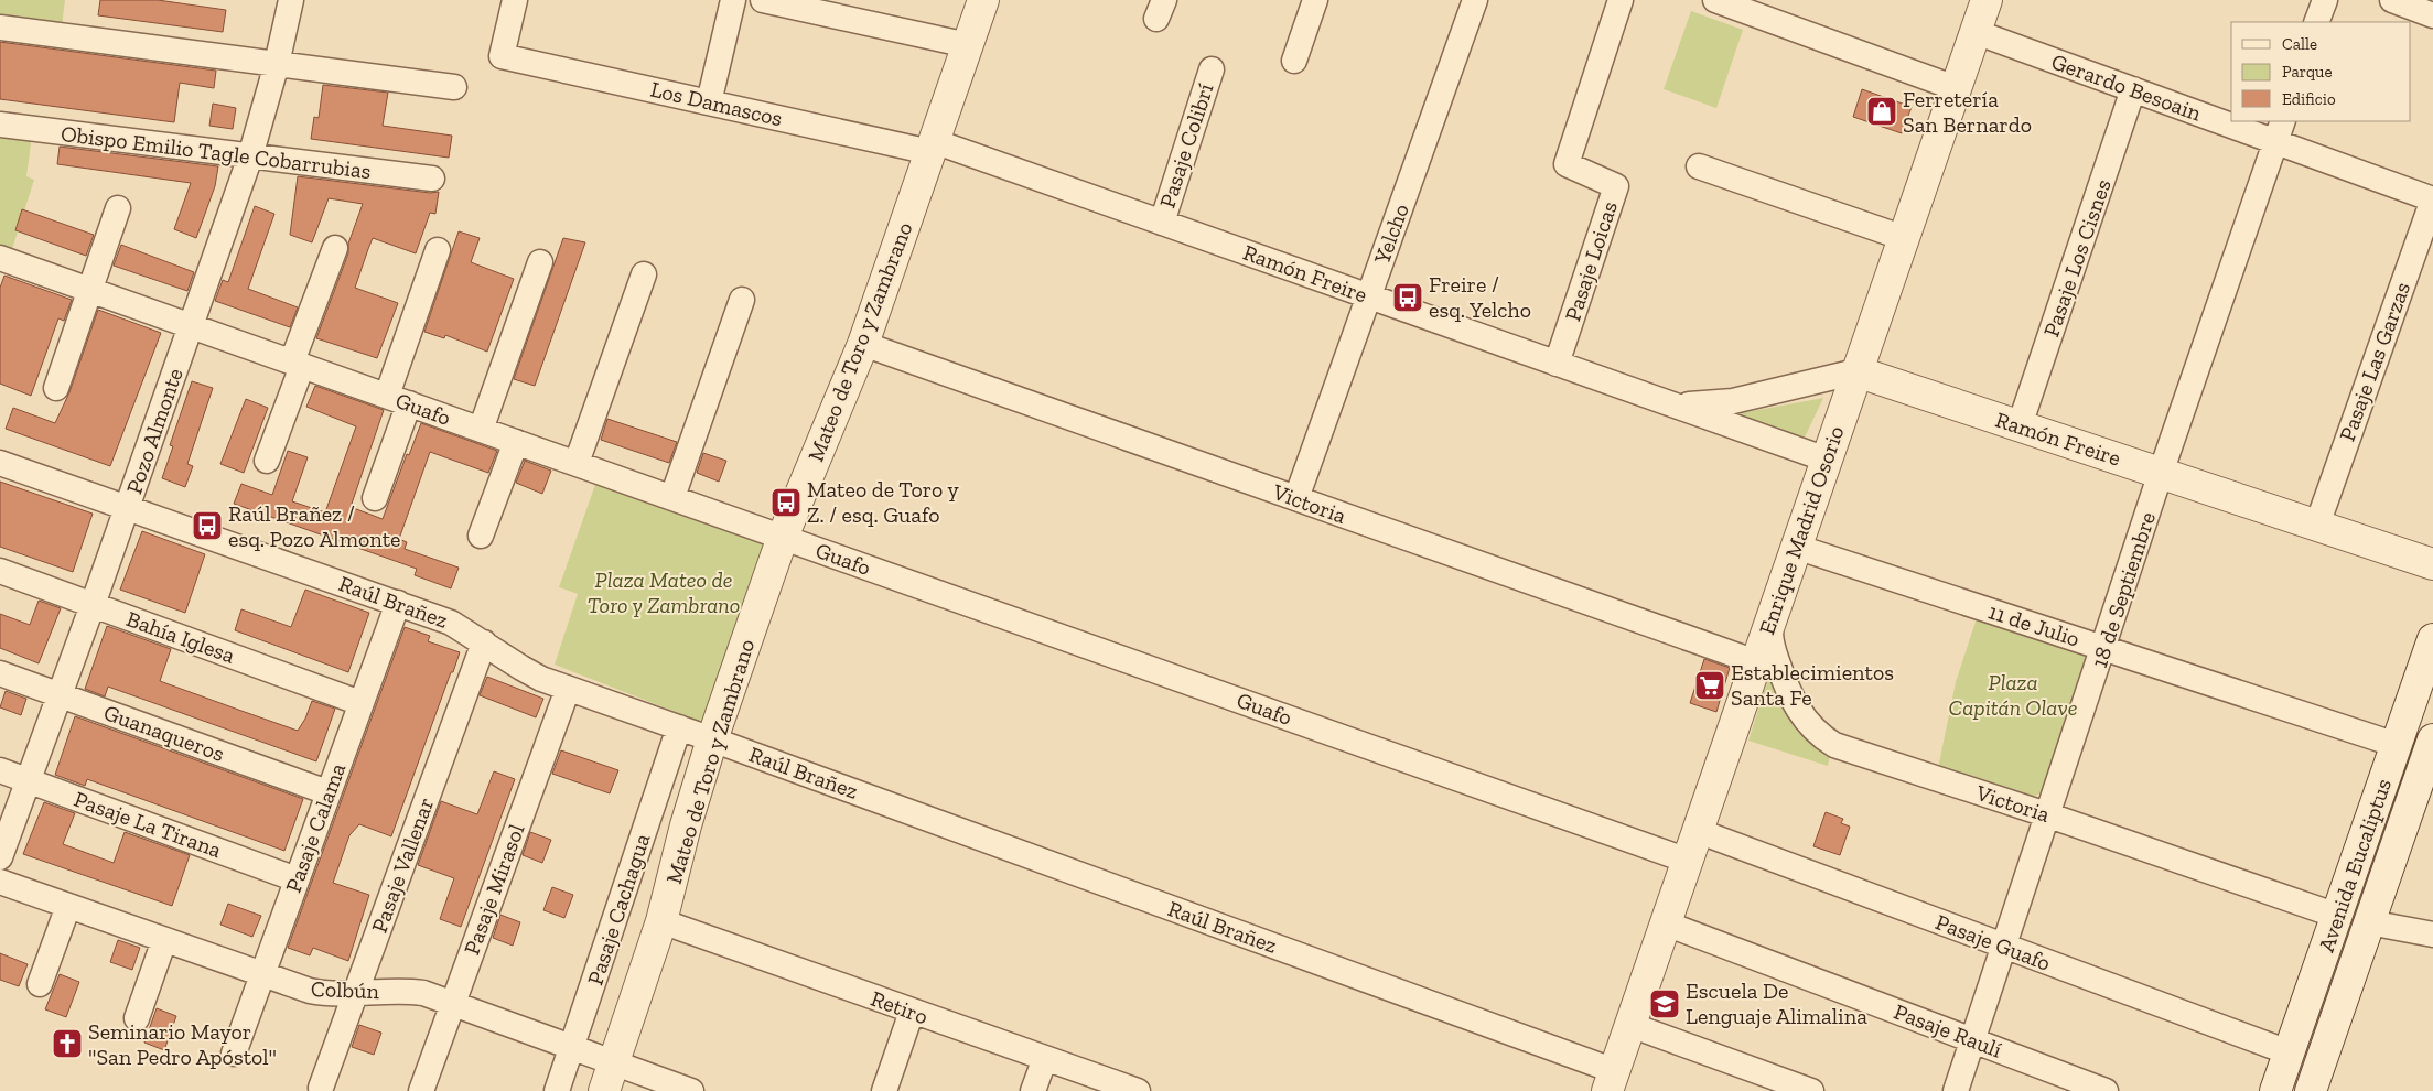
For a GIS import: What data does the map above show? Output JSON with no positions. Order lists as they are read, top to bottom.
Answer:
{
  "streets": {
    "street": [
      "Gerardo Besoain",
      "Los Damascos",
      "Pasaje Colibrí",
      "Obispo Emilio Tagle Cobarrubias",
      "Yelcho",
      "Pasaje Los Cisnes",
      "Pasaje Loicas",
      "Ramón Freire",
      "Mateo de Toro y Zambrano",
      "Pasaje Las Garzas",
      "Guafo",
      "Pozo Almonte",
      "Victoria",
      "Enrique Madrid Osorio",
      "18 de Septiembre",
      "Raúl Brañez",
      "11 de Julio",
      "Bahía Iglesa",
      "Guanaqueros",
      "Pasaje La Tirana",
      "Pasaje Calama",
      "Pasaje Vallenar",
      "Avenida Eucaliptus",
      "Pasaje Mirasol",
      "Pasaje Cachagua",
      "Pasaje Guafo",
      "Colbún",
      "Retiro",
      "Pasaje Raulí"
    ]
  },
  "crossings": [
    ["Gerardo Besoain", "Pasaje Los Cisnes"],
    ["Gerardo Besoain", "Pasaje Las Garzas"],
    ["Gerardo Besoain", "Enrique Madrid Osorio"],
    ["Gerardo Besoain", "18 de Septiembre"],
    ["Los Damascos", "Ramón Freire"],
    ["Los Damascos", "Mateo de Toro y Zambrano"],
    ["Pasaje Colibrí", "Ramón Freire"],
    ["Obispo Emilio Tagle Cobarrubias", "Pozo Almonte"],
    ["Yelcho", "Ramón Freire"],
    ["Yelcho", "Victoria"],
    ["Pasaje Los Cisnes", "Ramón Freire"],
    ["Pasaje Loicas", "Ramón Freire"],
    ["Ramón Freire", "Mateo de Toro y Zambrano"],
    ["Ramón Freire", "Pasaje Las Garzas"],
    ["Ramón Freire", "Enrique Madrid Osorio"],
    ["Ramón Freire", "18 de Septiembre"],
    ["Mateo de Toro y Zambrano", "Guafo"],
    ["Mateo de Toro y Zambrano", "Victoria"],
    ["Mateo de Toro y Zambrano", "Raúl Brañez"],
    ["Mateo de Toro y Zambrano", "Colbún"],
    ["Mateo de Toro y Zambrano", "Retiro"],
    ["Guafo", "Pozo Almonte"],
    ["Guafo", "Enrique Madrid Osorio"],
    ["Pozo Almonte", "Raúl Brañez"],
    ["Pozo Almonte", "Bahía Iglesa"],
    ["Pozo Almonte", "Guanaqueros"],
    ["Pozo Almonte", "Pasaje La Tirana"],
    ["Victoria", "Enrique Madrid Osorio"],
    ["Victoria", "18 de Septiembre"],
    ["Victoria", "Avenida Eucaliptus"],
    ["Enrique Madrid Osorio", "Raúl Brañez"],
    ["Enrique Madrid Osorio", "11 de Julio"],
    ["Enrique Madrid Osorio", "Pasaje Guafo"],
    ["Enrique Madrid Osorio", "Pasaje Raulí"],
    ["18 de Septiembre", "11 de Julio"],
    ["18 de Septiembre", "Pasaje Guafo"],
    ["18 de Septiembre", "Pasaje Raulí"],
    ["Raúl Brañez", "Pasaje Calama"],
    ["Raúl Brañez", "Pasaje Vallenar"],
    ["Raúl Brañez", "Pasaje Mirasol"],
    ["Raúl Brañez", "Pasaje Cachagua"],
    ["11 de Julio", "Avenida Eucaliptus"],
    ["Bahía Iglesa", "Pasaje Calama"],
    ["Guanaqueros", "Pasaje Calama"],
    ["Pasaje La Tirana", "Pasaje Calama"],
    ["Pasaje Calama", "Colbún"],
    ["Pasaje Vallenar", "Colbún"],
    ["Avenida Eucaliptus", "Pasaje Guafo"],
    ["Pasaje Mirasol", "Colbún"],
    ["Pasaje Cachagua", "Colbún"]
  ],
  "parks": ["Plaza Mateo de Toro y Zambrano", "Plaza Capitán Olave"],
  "places": {
    "shop": ["Ferretería San Bernardo"],
    "bus stop": ["Freire / esq. Yelcho", "Mateo de Toro y Z. / esq. Guafo", "Raúl Brañez / esq. Pozo Almonte"],
    "supermarket": ["Establecimientos Santa Fe"],
    "school or university": ["Escuela De Lenguaje Alimalina"],
    "church": ["Seminario Mayor \"San Pedro Apóstol\""]
  },
  "legend": ["Calle", "Parque", "Edificio"]
}
